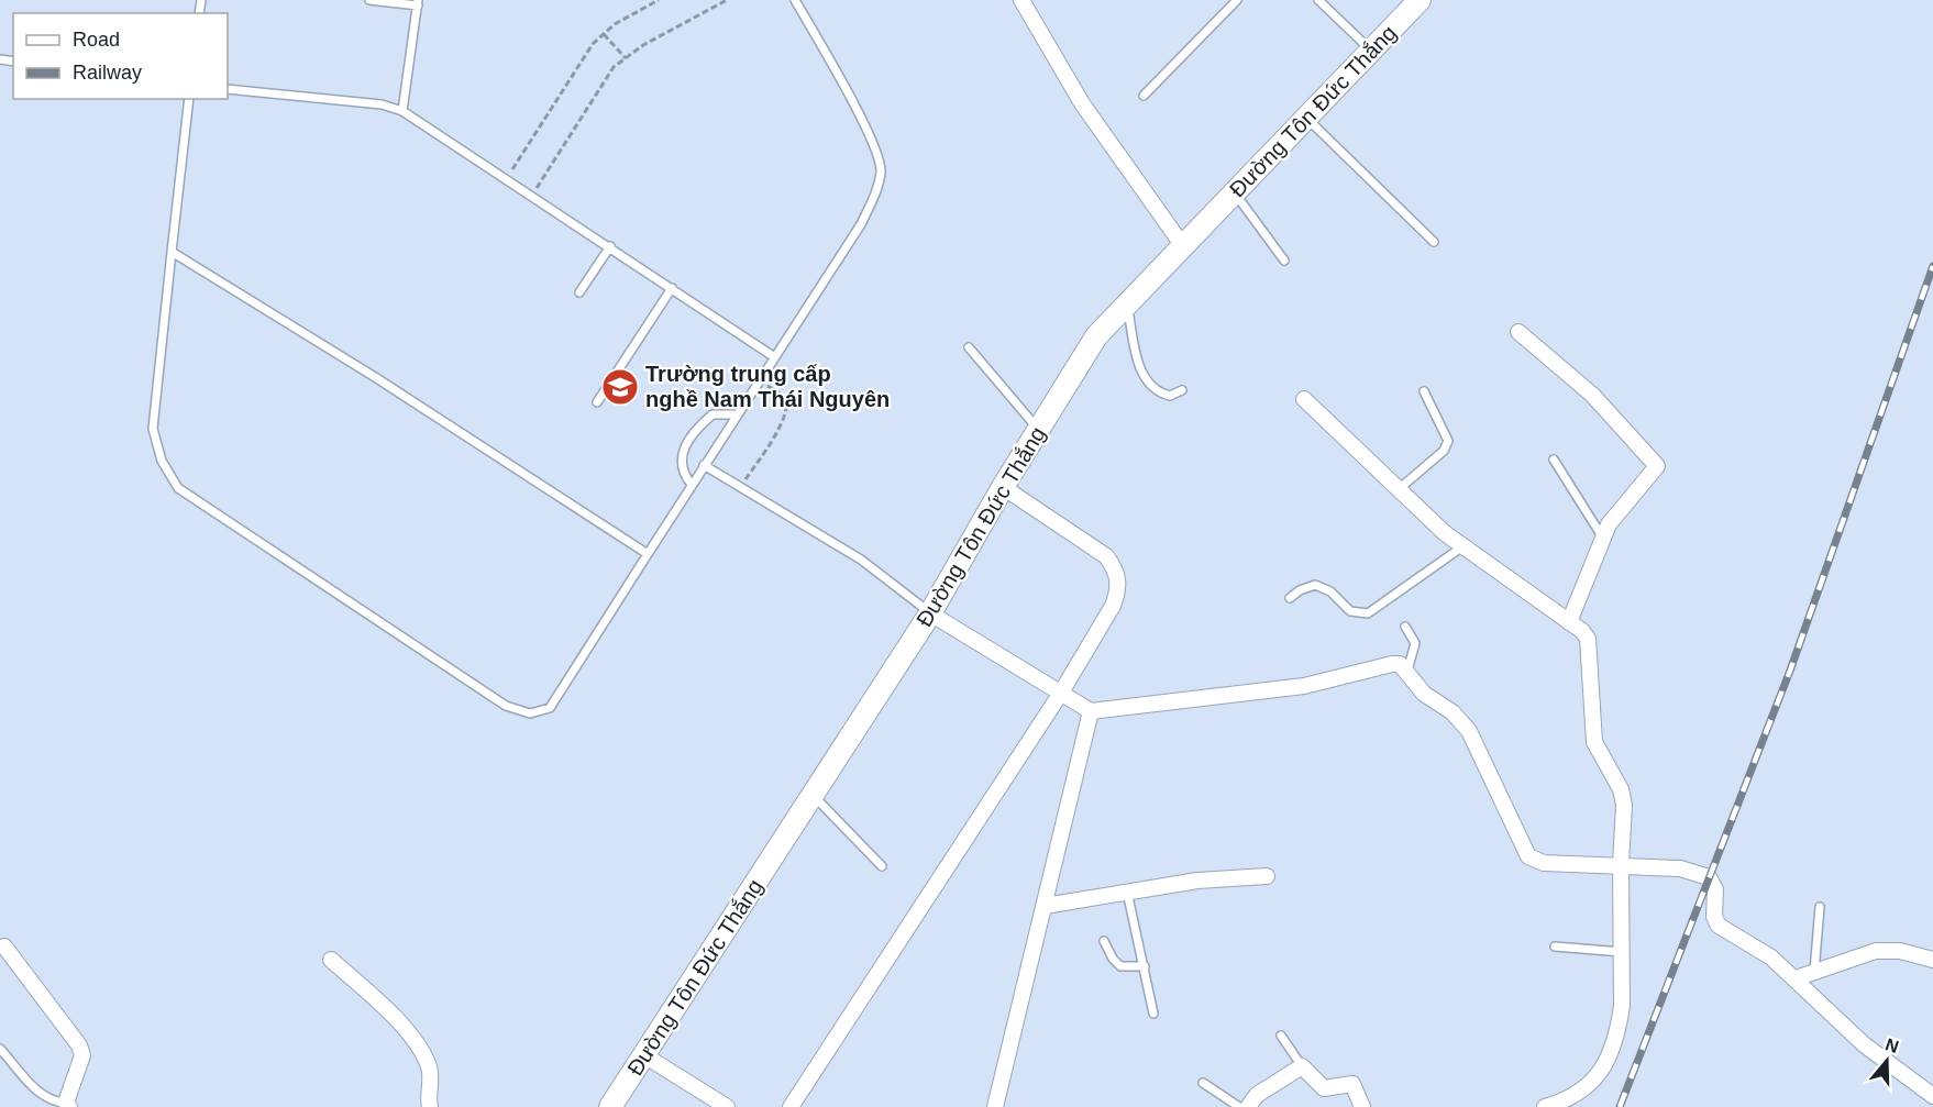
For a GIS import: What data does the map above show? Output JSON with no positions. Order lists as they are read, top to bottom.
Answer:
{
  "streets": {
    "main road": ["Đường Tôn Đức Thắng"]
  },
  "places": {
    "school or university": ["Trường trung cấp nghề Nam Thái Nguyên"]
  },
  "legend": ["Road", "Railway"],
  "north": "top"
}
